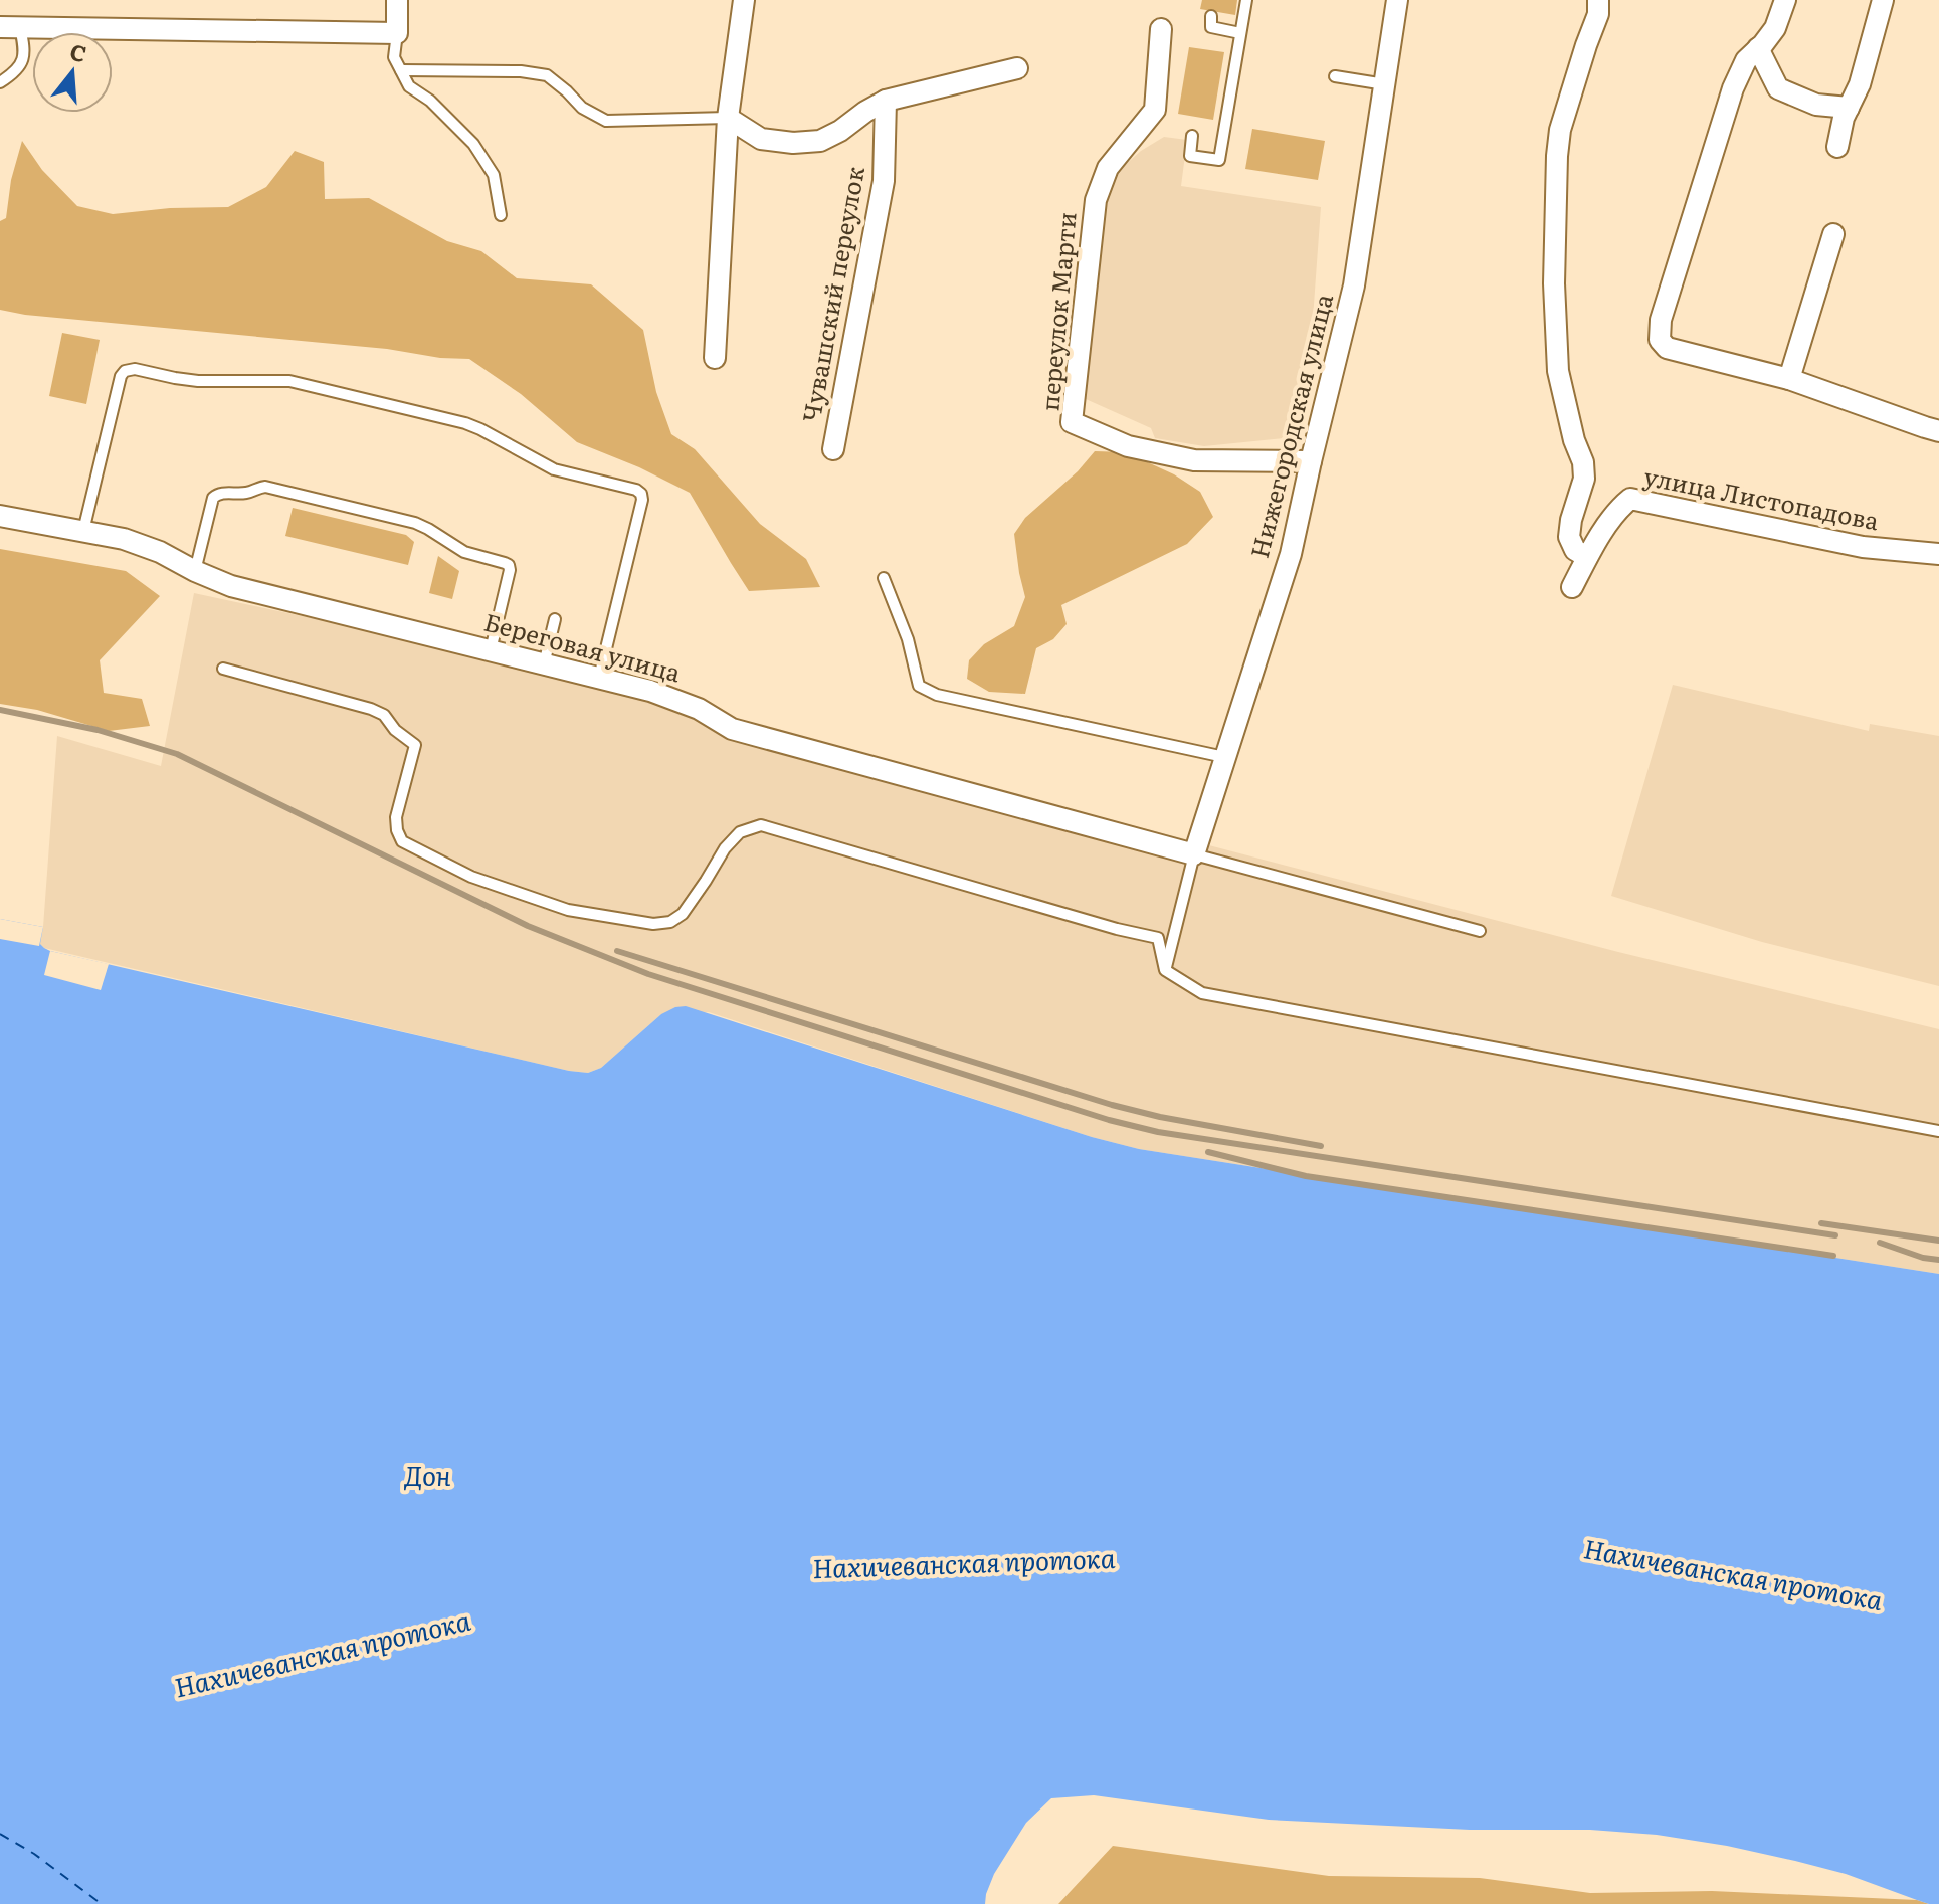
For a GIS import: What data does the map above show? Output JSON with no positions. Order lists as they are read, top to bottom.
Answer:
{
  "streets": {
    "street": [
      "Чувашский переулок",
      "переулок Марти",
      "Нижегородская улица",
      "улица Листопадова",
      "Береговая улица"
    ]
  },
  "crossings": [
    ["переулок Марти", "Нижегородская улица"],
    ["Нижегородская улица", "Береговая улица"]
  ],
  "water": ["Дон", "Нахичеванская протока"],
  "north": "top"
}
